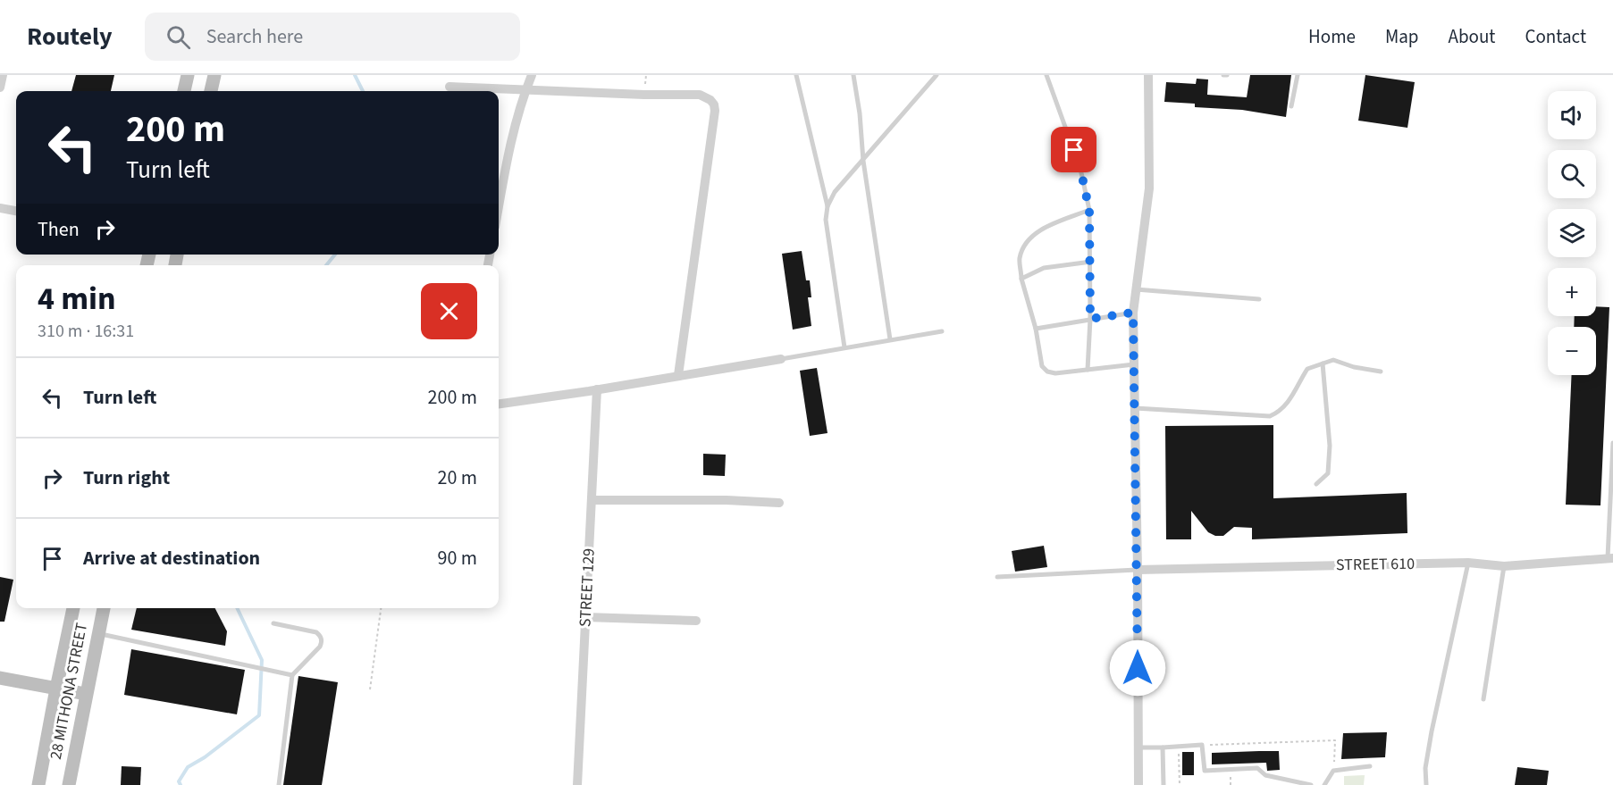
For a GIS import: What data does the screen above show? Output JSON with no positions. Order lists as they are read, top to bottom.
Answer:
{
  "streets": {
    "main road": ["28 MITHONA STREET"],
    "street": ["STREET 610", "STREET 129"]
  },
  "page": {
    "header": "Routely",
    "search": "Search here",
    "nav": [
      "Home",
      "Map",
      "About",
      "Contact"
    ],
    "map_buttons": ["+", "−"],
    "turn": ["200 m", "Turn left"],
    "then": "Then",
    "heading": ["4 min", "310 m · 16:31"],
    "list": [
      {
        "name": "Turn left",
        "value": "200 m"
      },
      {
        "name": "Turn right",
        "value": "20 m"
      },
      {
        "name": "Arrive at destination",
        "value": "90 m"
      }
    ]
  }
}
